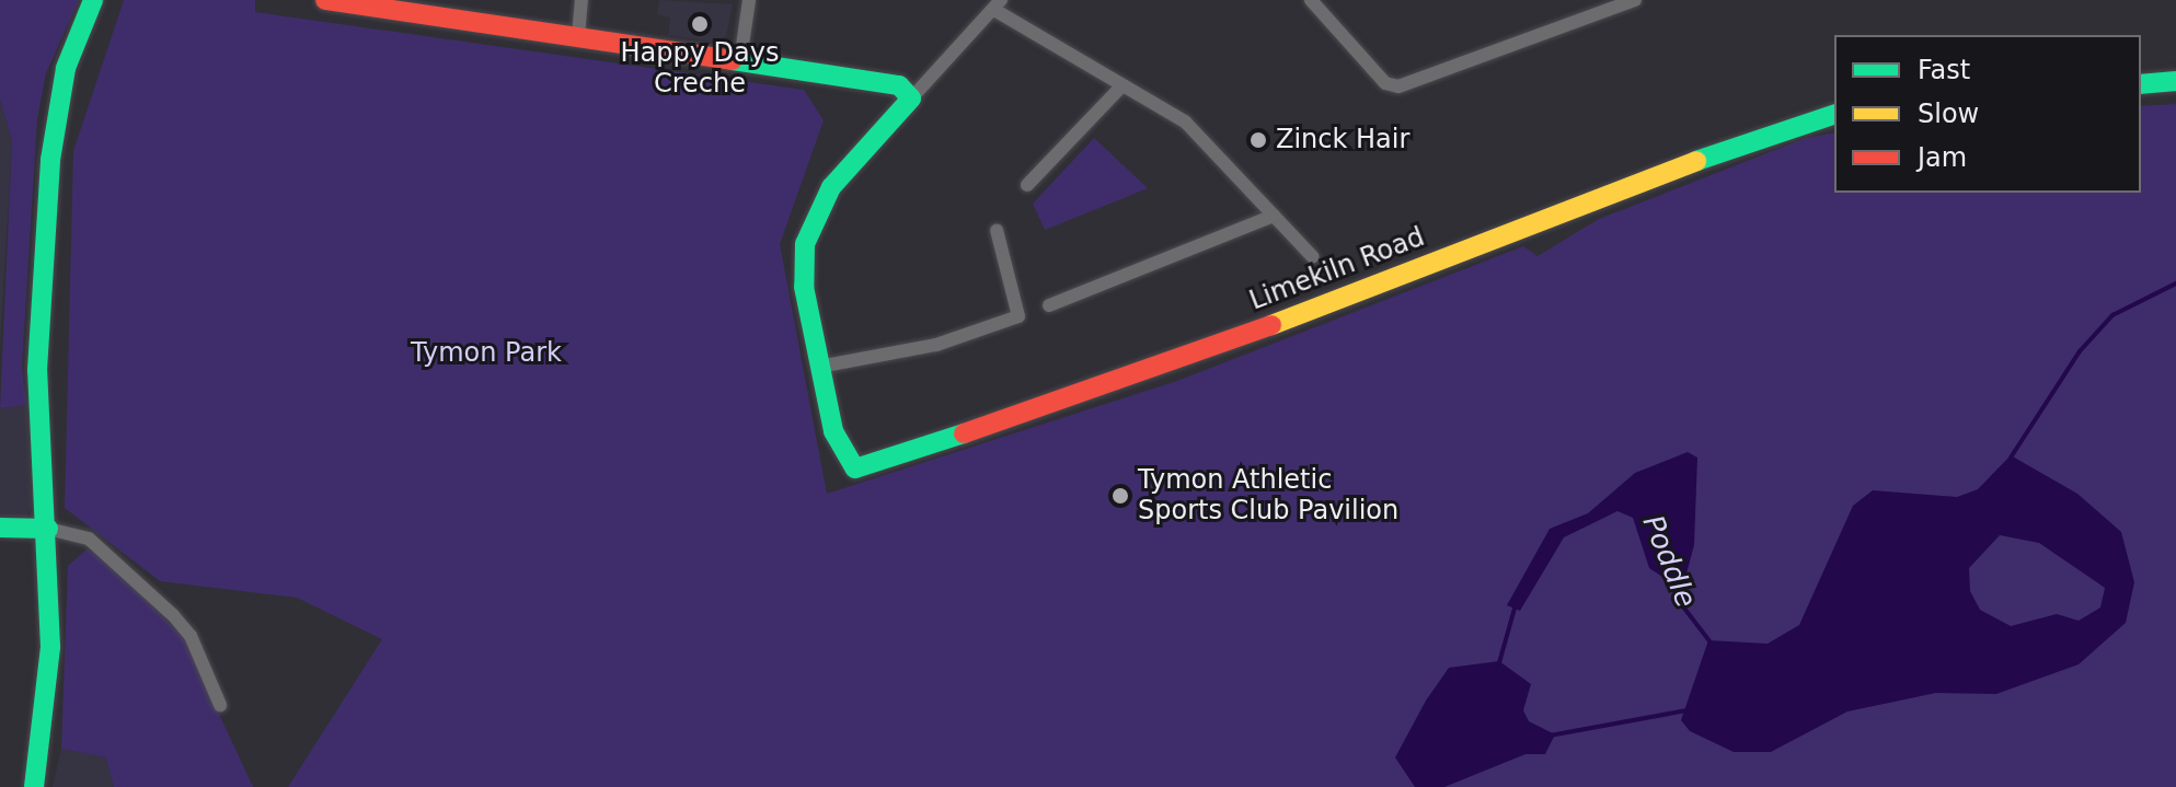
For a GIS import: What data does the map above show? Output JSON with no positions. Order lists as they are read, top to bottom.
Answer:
{
  "streets": {
    "street": ["Limekiln Road"]
  },
  "water": ["Poddle"],
  "parks": ["Tymon Park"],
  "places": ["Happy Days Creche", "Zinck Hair", "Tymon Athletic Sports Club Pavilion"],
  "legend": ["Fast", "Slow", "Jam"]
}
